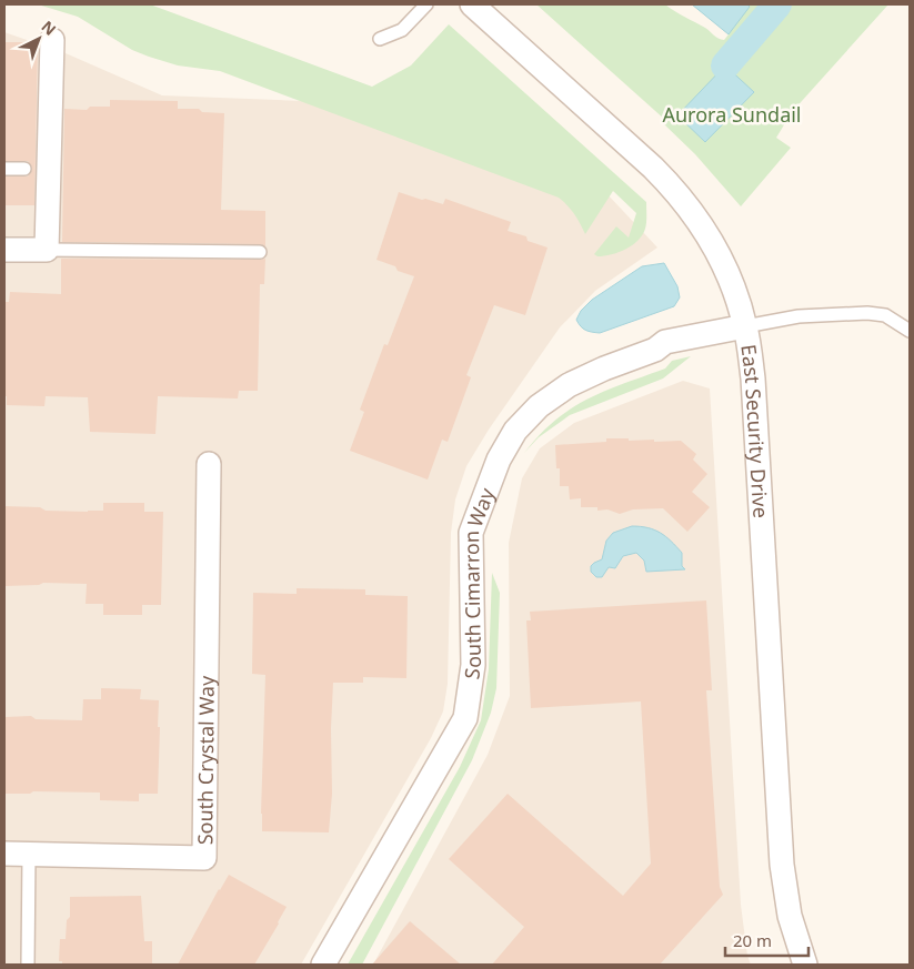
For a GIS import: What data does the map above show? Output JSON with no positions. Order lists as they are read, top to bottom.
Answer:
{
  "streets": {
    "street": ["East Security Drive", "South Cimarron Way", "South Crystal Way"]
  },
  "crossings": [
    ["East Security Drive", "South Cimarron Way"]
  ],
  "parks": ["Aurora Sundail"],
  "scale_bar": "20 m",
  "north": "top right"
}
